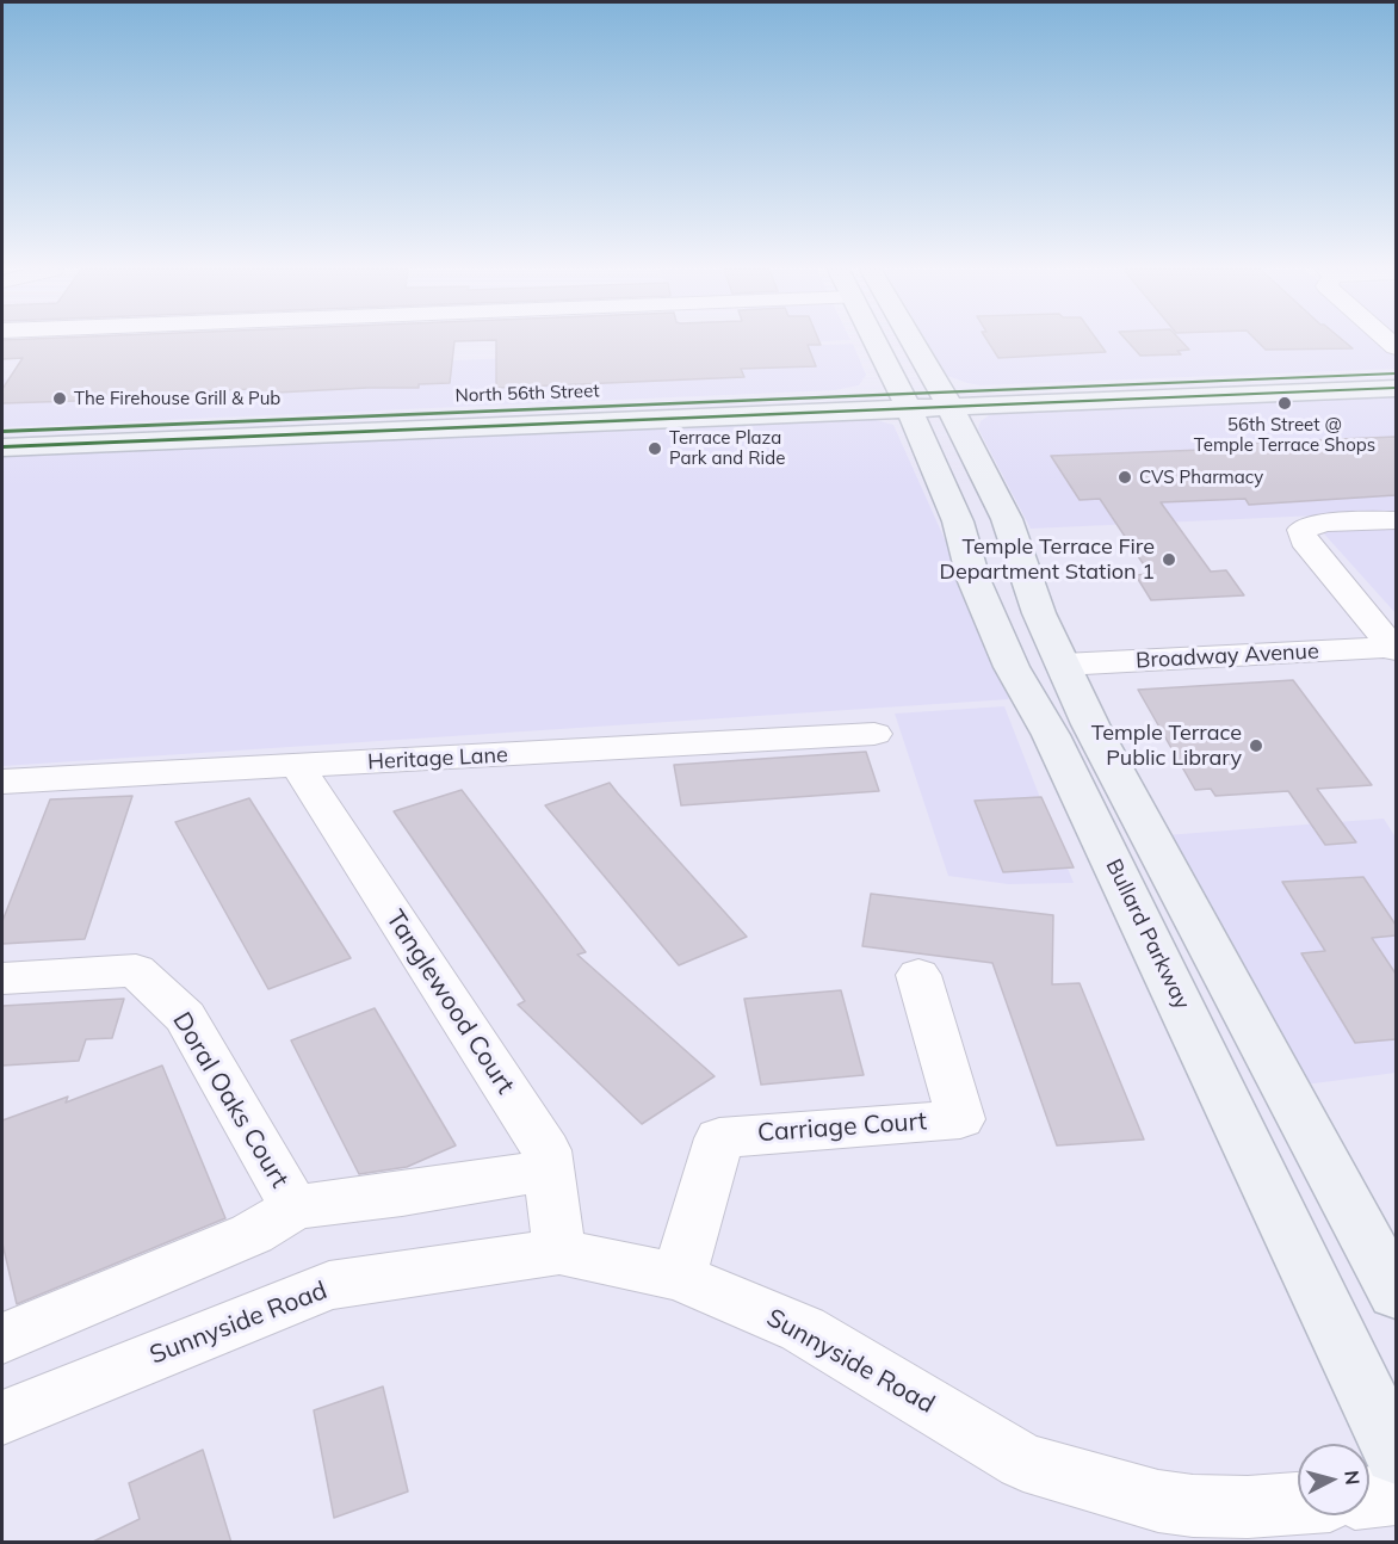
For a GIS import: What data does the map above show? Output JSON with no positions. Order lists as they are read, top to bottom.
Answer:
{
  "streets": {
    "main road": ["North 56th Street", "Bullard Parkway"],
    "street": [
      "Broadway Avenue",
      "Heritage Lane",
      "Tanglewood Court",
      "Doral Oaks Court",
      "Carriage Court",
      "Sunnyside Road"
    ]
  },
  "crossings": [
    ["North 56th Street", "Bullard Parkway"],
    ["Broadway Avenue", "Bullard Parkway"],
    ["Heritage Lane", "Tanglewood Court"],
    ["Tanglewood Court", "Sunnyside Road"],
    ["Carriage Court", "Sunnyside Road"]
  ],
  "places": [
    "The Firehouse Grill & Pub",
    "56th Street @ Temple Terrace Shops",
    "Terrace Plaza Park and Ride",
    "CVS Pharmacy",
    "Temple Terrace Fire Department Station 1",
    "Temple Terrace Public Library"
  ],
  "north": "right"
}
